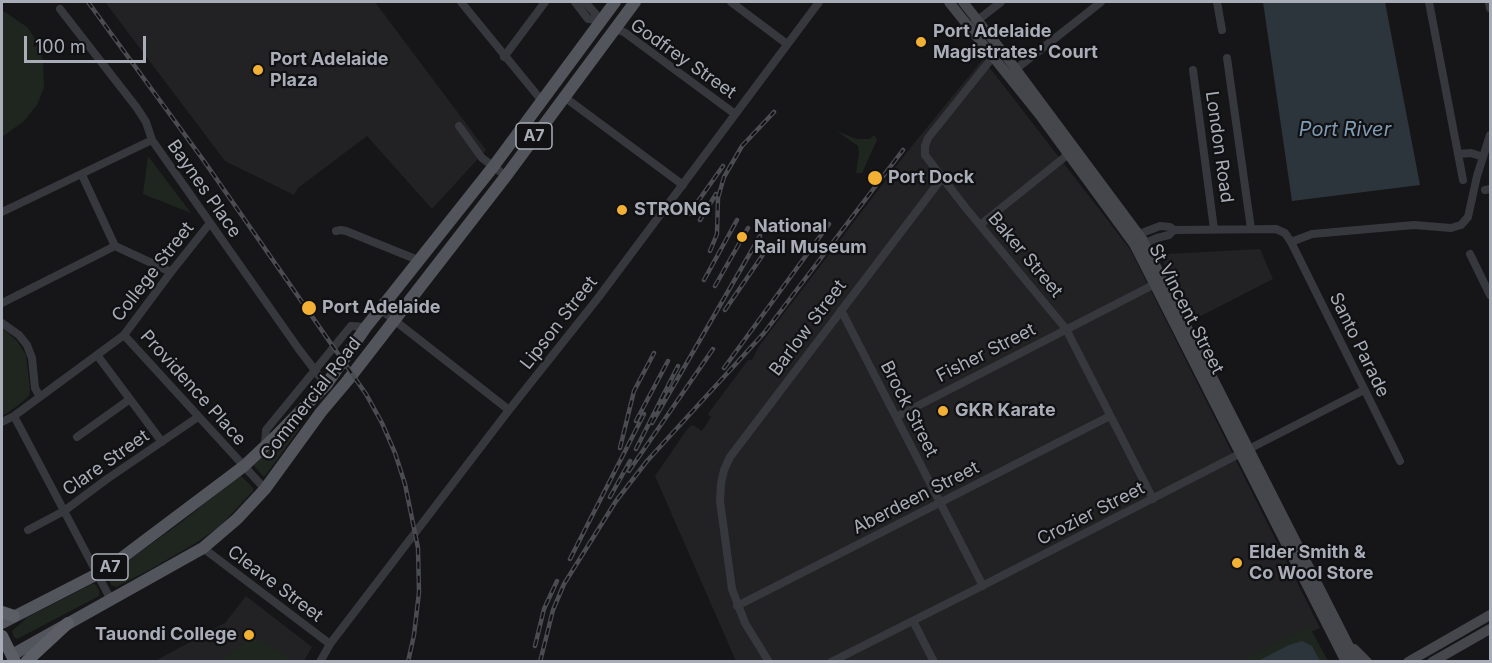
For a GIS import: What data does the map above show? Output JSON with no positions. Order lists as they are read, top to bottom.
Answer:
{
  "streets": {
    "main road": ["A7", "St Vincent Street", "Commercial Road"],
    "street": [
      "Godfrey Street",
      "London Road",
      "Baynes Place",
      "Baker Street",
      "College Street",
      "Lipson Street",
      "Barlow Street",
      "Santo Parade",
      "Fisher Street",
      "Providence Place",
      "Brock Street",
      "Clare Street",
      "Aberdeen Street",
      "Crozier Street",
      "Cleave Street"
    ]
  },
  "crossings": [
    ["Godfrey Street", "Lipson Street"],
    ["Godfrey Street", "Commercial Road"],
    ["Baynes Place", "College Street"],
    ["Baynes Place", "Commercial Road"],
    ["Baker Street", "St Vincent Street"],
    ["Baker Street", "Barlow Street"],
    ["Baker Street", "Fisher Street"],
    ["Baker Street", "Aberdeen Street"],
    ["Baker Street", "Crozier Street"],
    ["College Street", "Providence Place"],
    ["St Vincent Street", "Fisher Street"],
    ["St Vincent Street", "Crozier Street"],
    ["Lipson Street", "Cleave Street"],
    ["Barlow Street", "Brock Street"],
    ["Barlow Street", "Aberdeen Street"],
    ["Santo Parade", "Crozier Street"],
    ["Fisher Street", "Brock Street"],
    ["Providence Place", "Commercial Road"],
    ["Providence Place", "Clare Street"],
    ["Commercial Road", "Cleave Street"],
    ["Brock Street", "Aberdeen Street"],
    ["Brock Street", "Crozier Street"]
  ],
  "water": ["Port River"],
  "places": [
    "Port Adelaide Magistrates' Court",
    "Port Adelaide Plaza",
    "Port Dock",
    "STRONG",
    "National Rail Museum",
    "Port Adelaide",
    "GKR Karate",
    "Elder Smith & Co Wool Store",
    "Tauondi College"
  ],
  "scale_bar": "100 m"
}
